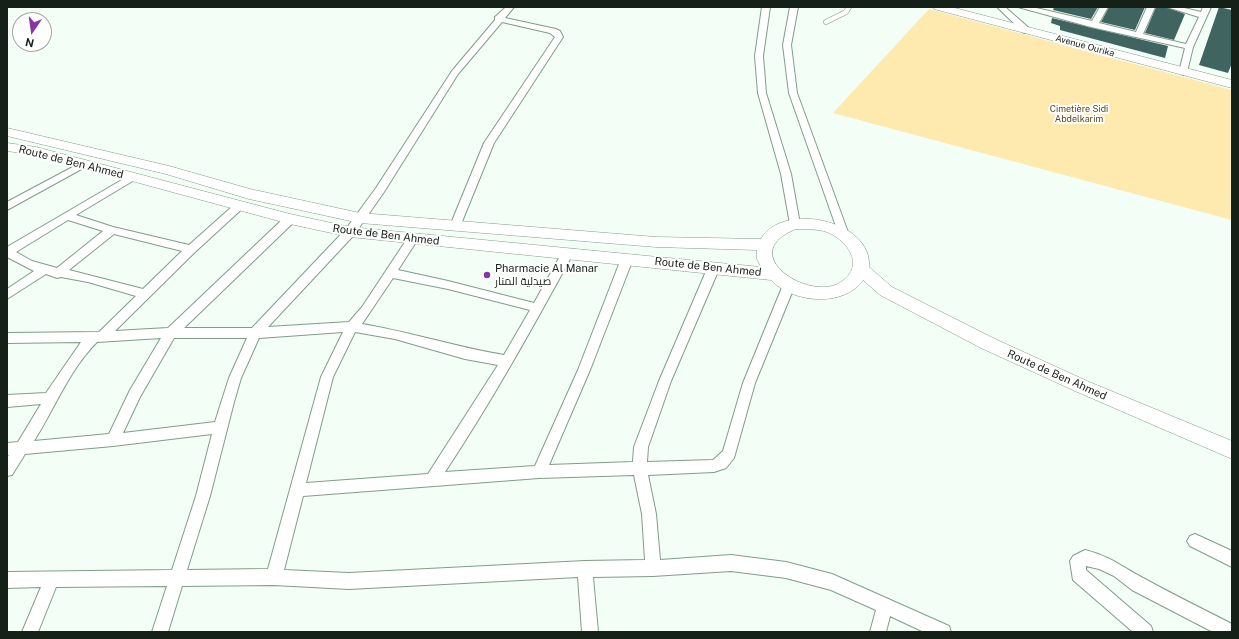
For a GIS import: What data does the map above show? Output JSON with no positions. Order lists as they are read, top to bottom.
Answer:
{
  "streets": {
    "street": ["Avenue Ourika", "Route de Ben Ahmed"]
  },
  "parks": ["Cimetière Sidi Abdelkarim"],
  "places": ["Pharmacie Al Manar صيدلية المنار"],
  "north": "bottom"
}
